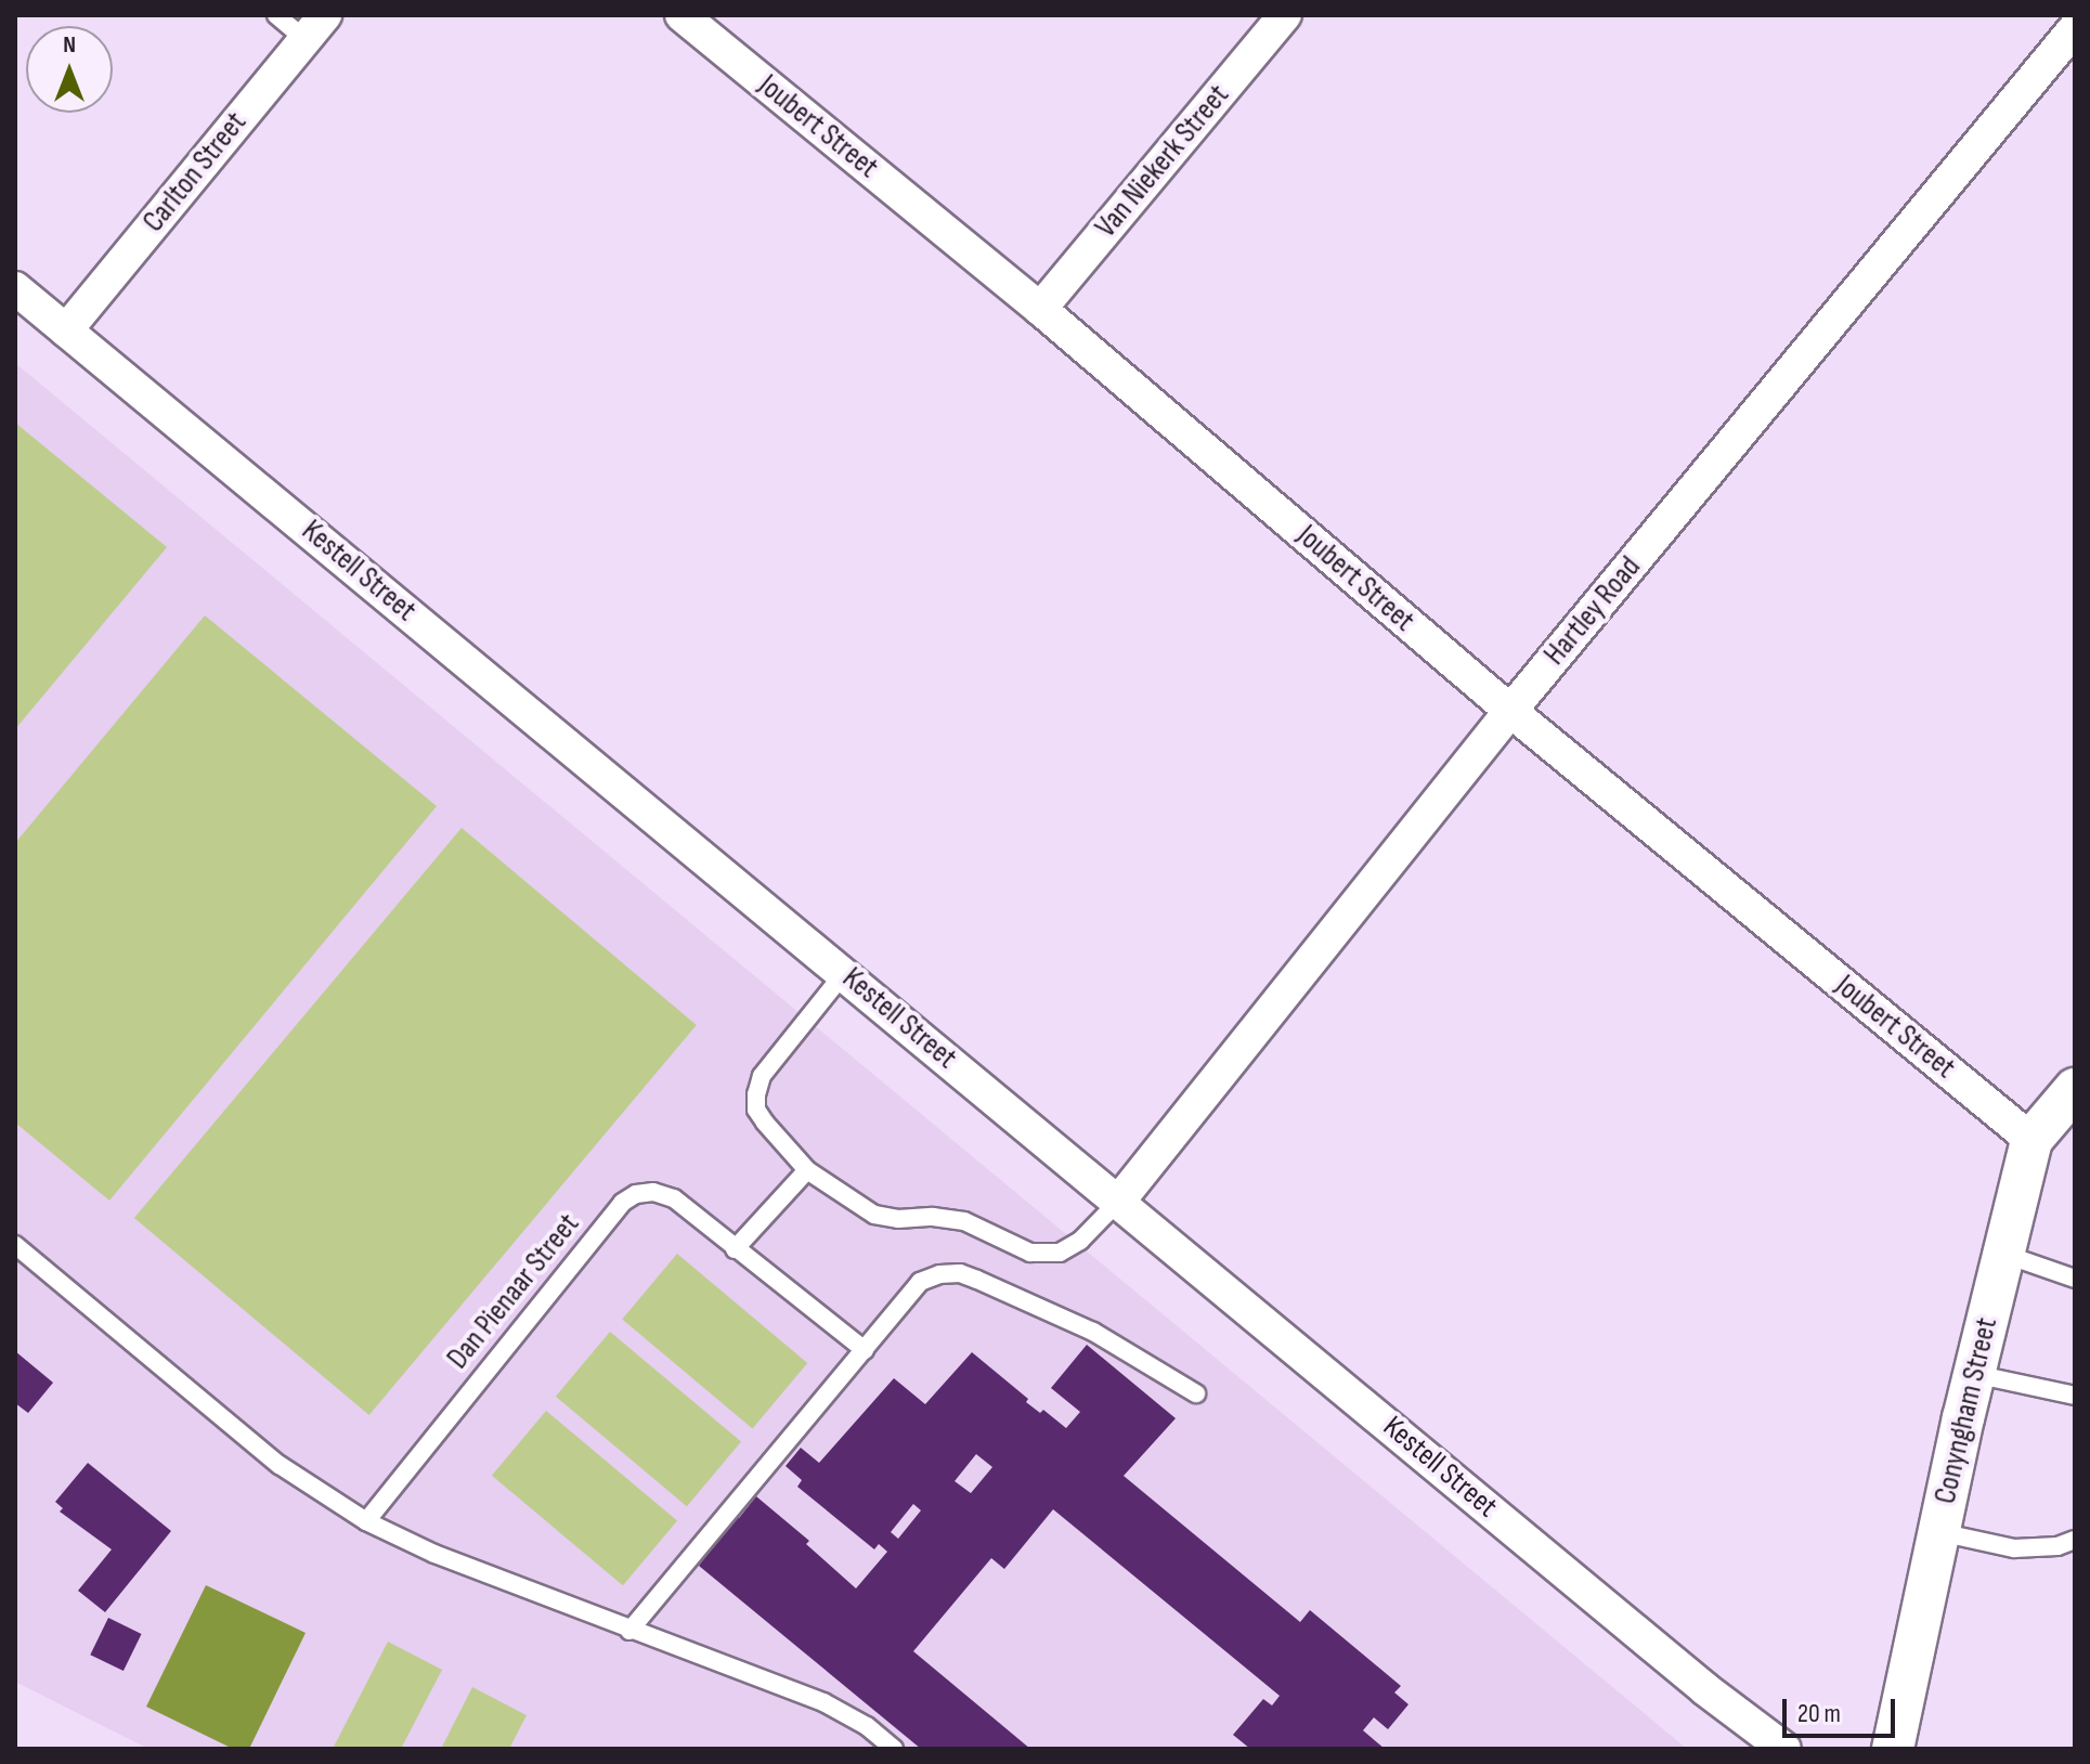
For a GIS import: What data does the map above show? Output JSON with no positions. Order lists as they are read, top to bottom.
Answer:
{
  "streets": {
    "street": [
      "Joubert Street",
      "Van Niekerk Street",
      "Carlton Street",
      "Kestell Street",
      "Hartley Road",
      "Conyngham Street"
    ],
    "lane": ["Dan Pienaar Street"]
  },
  "crossings": [
    ["Joubert Street", "Van Niekerk Street"],
    ["Joubert Street", "Hartley Road"],
    ["Joubert Street", "Conyngham Street"],
    ["Carlton Street", "Kestell Street"],
    ["Kestell Street", "Hartley Road"]
  ],
  "scale_bar": "20 m",
  "north": "top"
}
